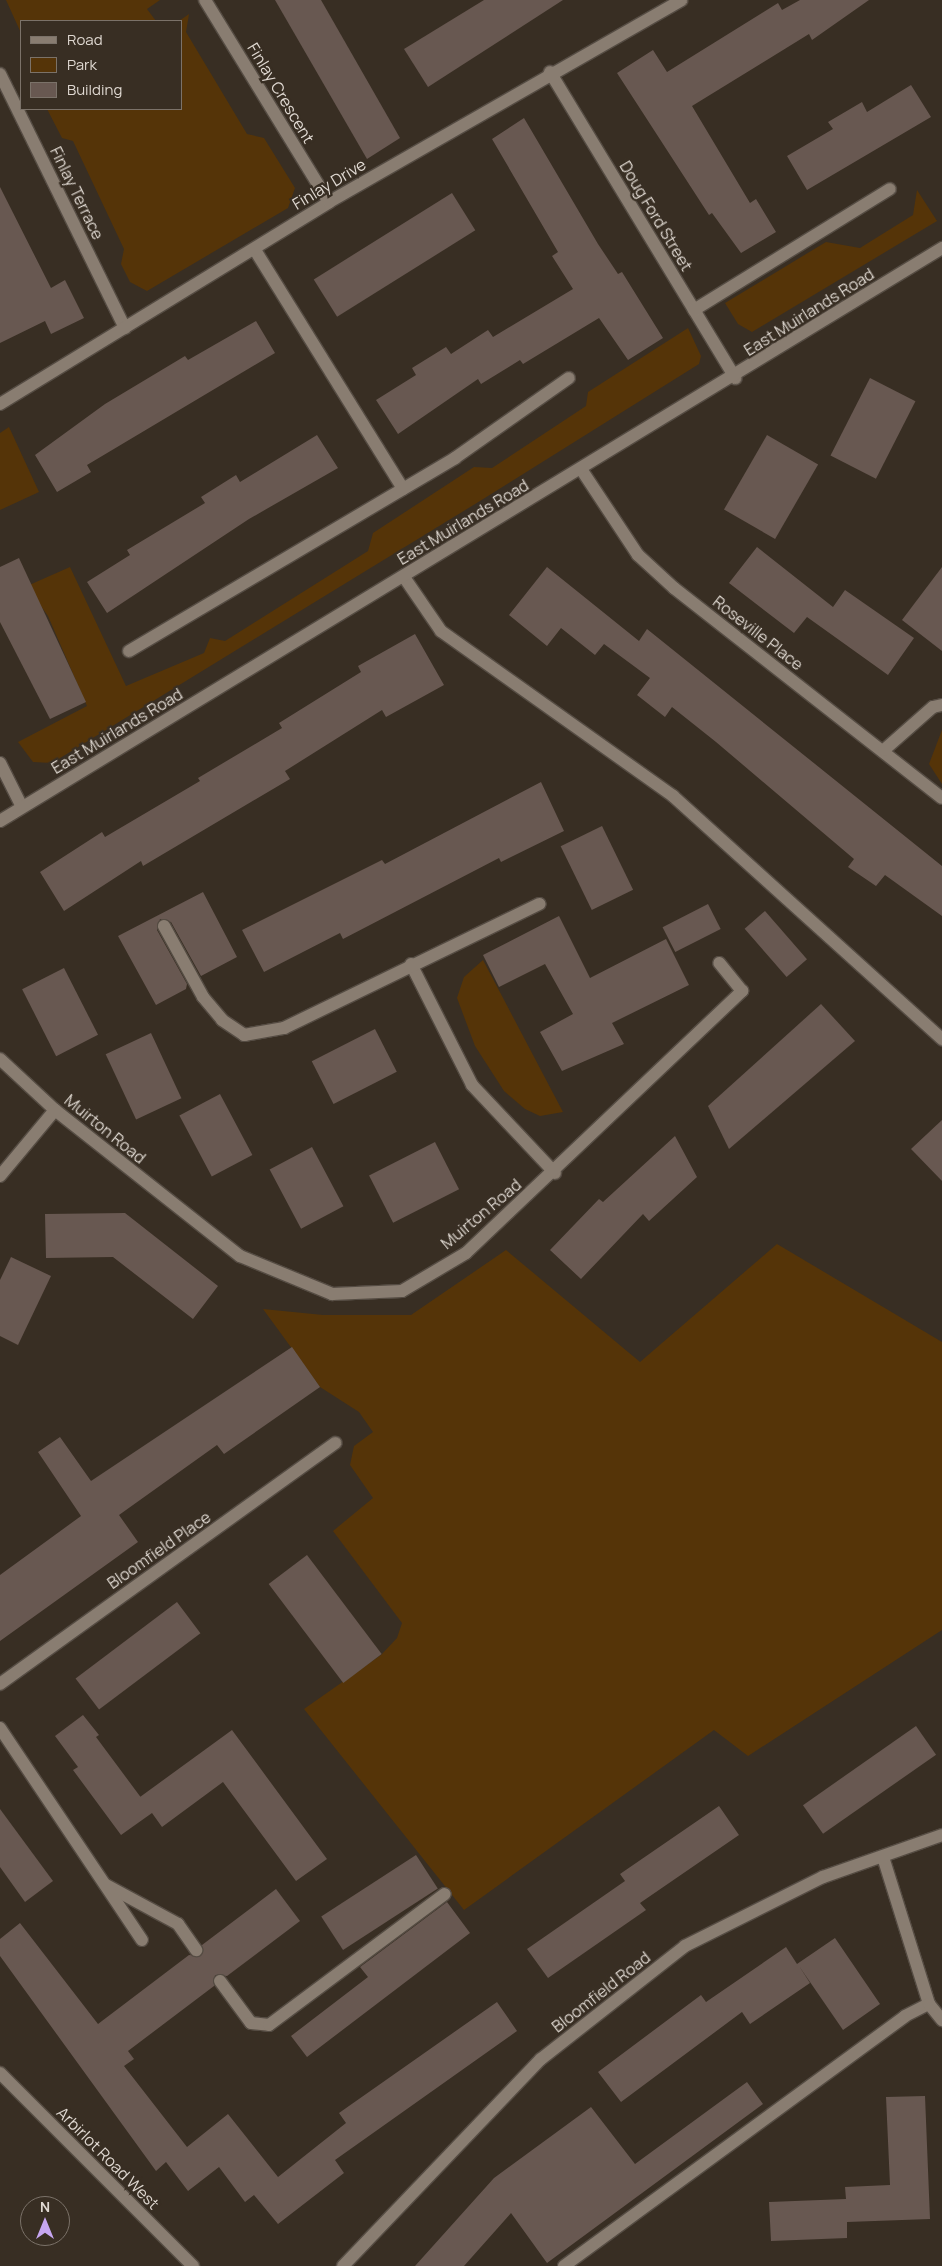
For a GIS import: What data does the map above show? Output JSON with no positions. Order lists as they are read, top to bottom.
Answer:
{
  "streets": {
    "street": [
      "Finlay Crescent",
      "Finlay Drive",
      "Finlay Terrace",
      "Doug Ford Street",
      "East Muirlands Road",
      "Roseville Place",
      "Muirton Road",
      "Bloomfield Place",
      "Bloomfield Road",
      "Arbirlot Road West"
    ]
  },
  "crossings": [
    ["Finlay Crescent", "Finlay Drive"],
    ["Finlay Drive", "Finlay Terrace"],
    ["Finlay Drive", "Doug Ford Street"],
    ["Doug Ford Street", "East Muirlands Road"],
    ["East Muirlands Road", "Roseville Place"]
  ],
  "legend": ["Road", "Park", "Building"],
  "north": "top"
}
